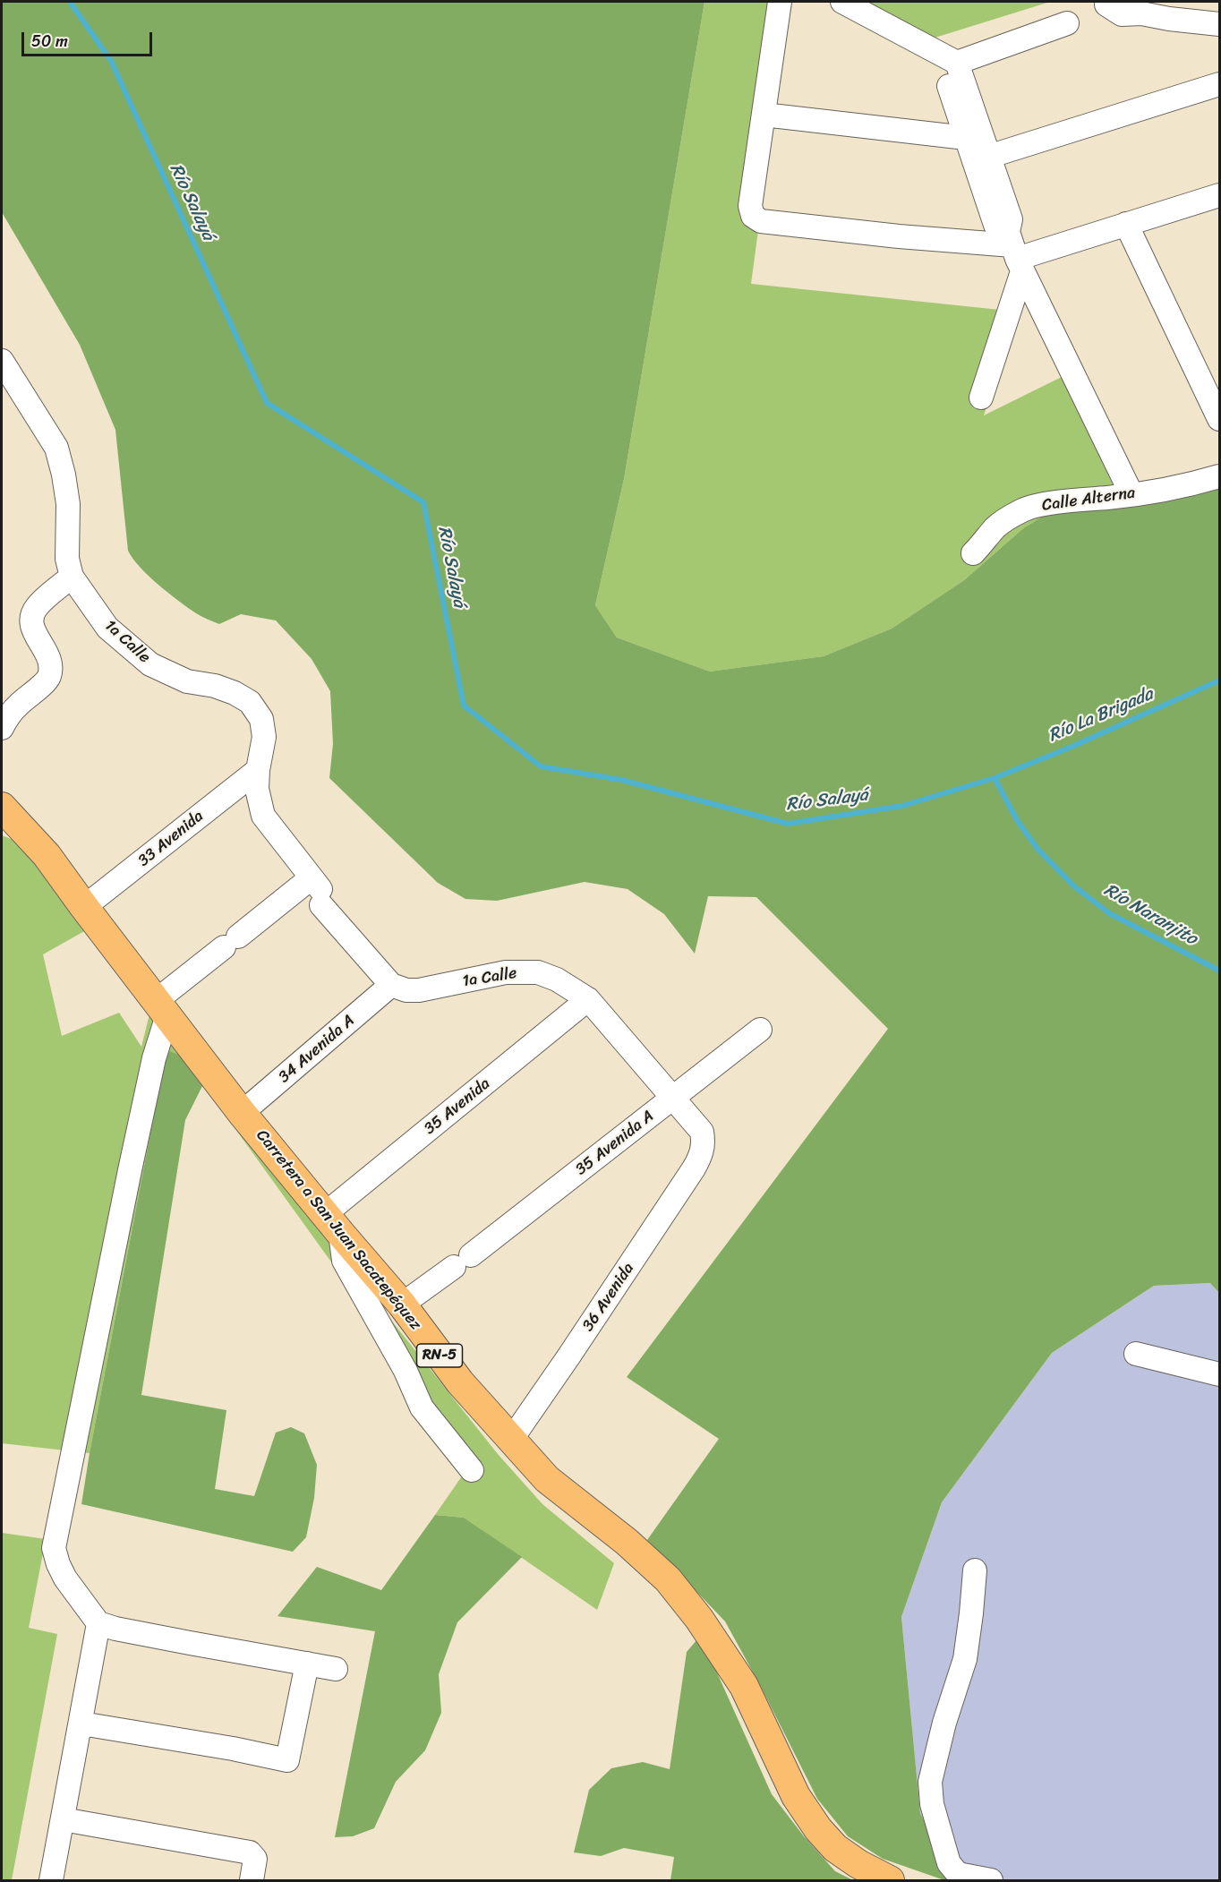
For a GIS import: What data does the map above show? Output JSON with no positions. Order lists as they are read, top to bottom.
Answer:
{
  "streets": {
    "main road": ["Carretera a San Juan Sacatepéquez", "RN-5"],
    "street": [
      "Calle Alterna",
      "1a Calle",
      "33 Avenida",
      "34 Avenida A",
      "35 Avenida",
      "35 Avenida A",
      "36 Avenida"
    ]
  },
  "crossings": [
    ["1a Calle", "33 Avenida"],
    ["1a Calle", "34 Avenida A"],
    ["1a Calle", "35 Avenida"],
    ["1a Calle", "35 Avenida A"],
    ["1a Calle", "36 Avenida"],
    ["33 Avenida", "Carretera a San Juan Sacatepéquez"],
    ["34 Avenida A", "Carretera a San Juan Sacatepéquez"],
    ["35 Avenida", "Carretera a San Juan Sacatepéquez"],
    ["35 Avenida A", "Carretera a San Juan Sacatepéquez"],
    ["Carretera a San Juan Sacatepéquez", "36 Avenida"]
  ],
  "water": ["Río Salayá", "Río La Brigada", "Río Naranjito"],
  "scale_bar": "50 m"
}
